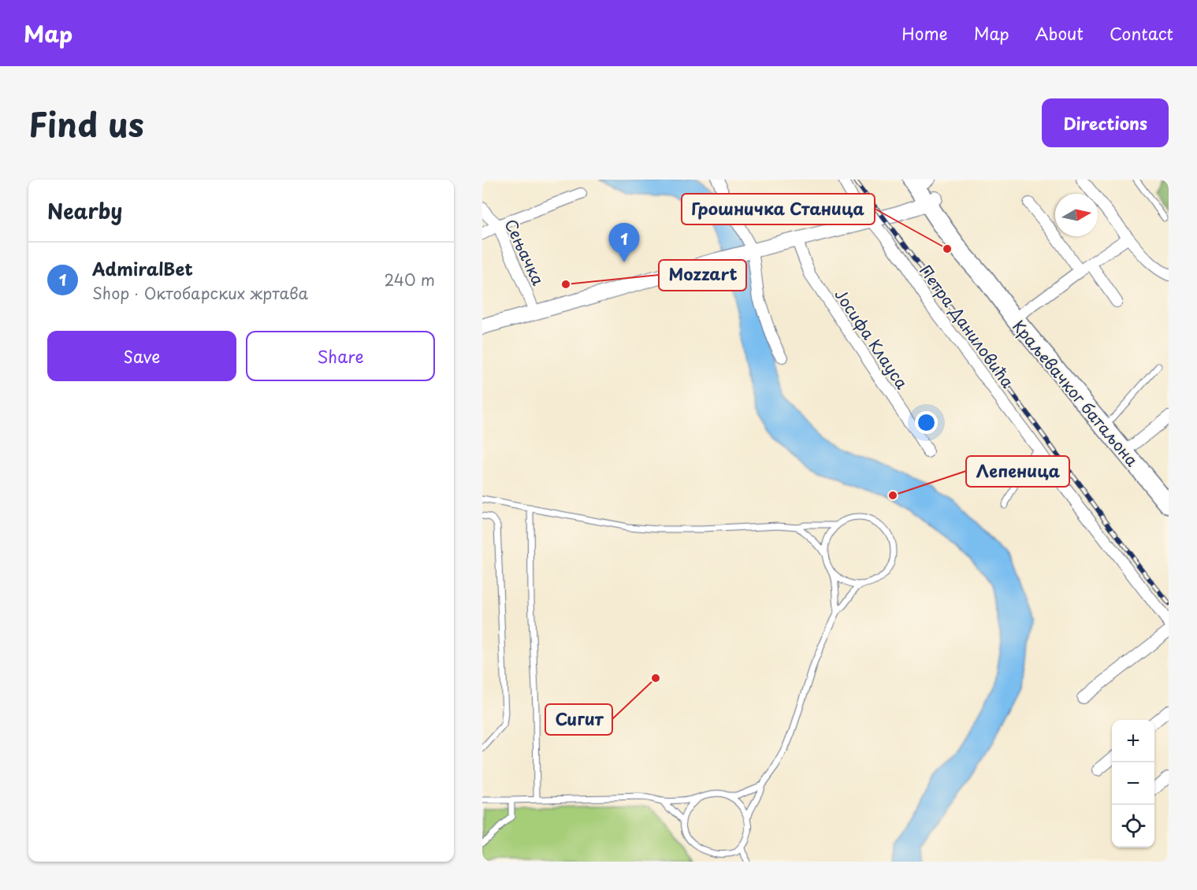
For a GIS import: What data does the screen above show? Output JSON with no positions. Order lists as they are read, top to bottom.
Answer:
{
  "streets": {
    "main road": ["Краљевачког батаљона"],
    "street": ["Сењачка", "Петра Даниловића", "Јосифа Клауса"]
  },
  "places": [
    "Грошничка Станица",
    "Mozzart",
    "Лепеница",
    "Сигит"
  ],
  "north": "right",
  "page": {
    "header": "Map",
    "nav": [
      "Home",
      "Map",
      "About",
      "Contact"
    ],
    "title": "Find us",
    "buttons": [
      "Directions",
      ["Save", "Share"]
    ],
    "heading": "Nearby",
    "pins": "1",
    "list": [
      {
        "mark": "1",
        "name": "AdmiralBet",
        "note": "Shop · Октобарских жртава",
        "value": "240 m"
      }
    ],
    "map_buttons": ["+", "−"]
  }
}
